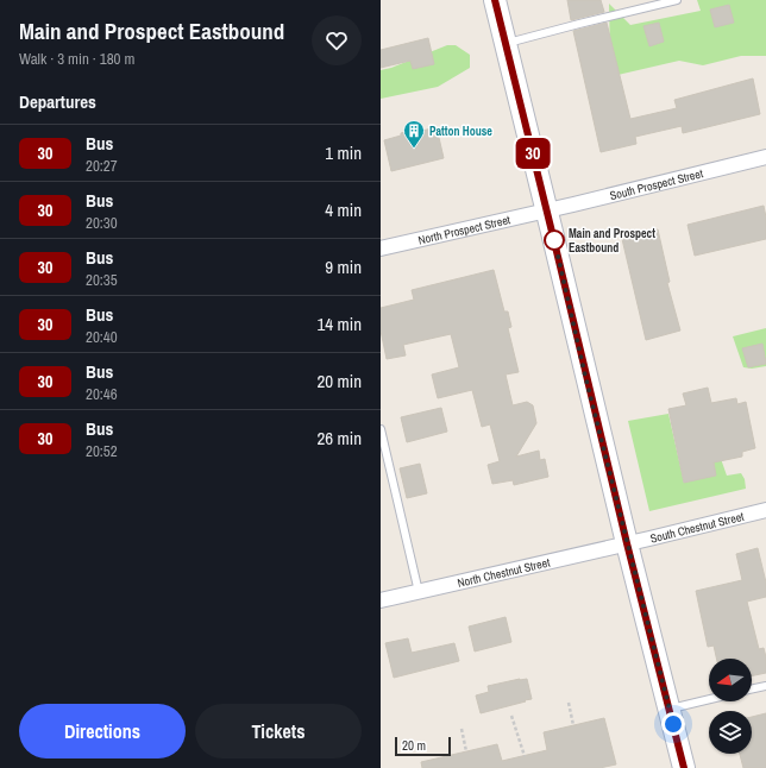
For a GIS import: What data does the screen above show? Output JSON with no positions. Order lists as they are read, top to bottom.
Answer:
{
  "streets": {
    "street": [
      "South Prospect Street",
      "North Prospect Street",
      "South Chestnut Street",
      "North Chestnut Street"
    ]
  },
  "crossings": [
    ["South Prospect Street", "North Prospect Street"],
    ["South Chestnut Street", "North Chestnut Street"]
  ],
  "places": {
    "building": ["Patton House"],
    "other": ["Main and Prospect Eastbound"]
  },
  "lines": ["bus line 30"],
  "scale_bar": "20 m",
  "north": "left",
  "page": {
    "heading": [
      ["Main and Prospect Eastbound", "Walk · 3 min · 180 m"],
      "Departures"
    ],
    "on_map": "30",
    "list": [
      {
        "mark": "30",
        "name": "Bus",
        "note": "20:27",
        "value": "1 min"
      },
      {
        "mark": "30",
        "name": "Bus",
        "note": "20:30",
        "value": "4 min"
      },
      {
        "mark": "30",
        "name": "Bus",
        "note": "20:35",
        "value": "9 min"
      },
      {
        "mark": "30",
        "name": "Bus",
        "note": "20:40",
        "value": "14 min"
      },
      {
        "mark": "30",
        "name": "Bus",
        "note": "20:46",
        "value": "20 min"
      },
      {
        "mark": "30",
        "name": "Bus",
        "note": "20:52",
        "value": "26 min"
      }
    ],
    "buttons": ["Directions", "Tickets"],
    "scale": "20 m"
  }
}
